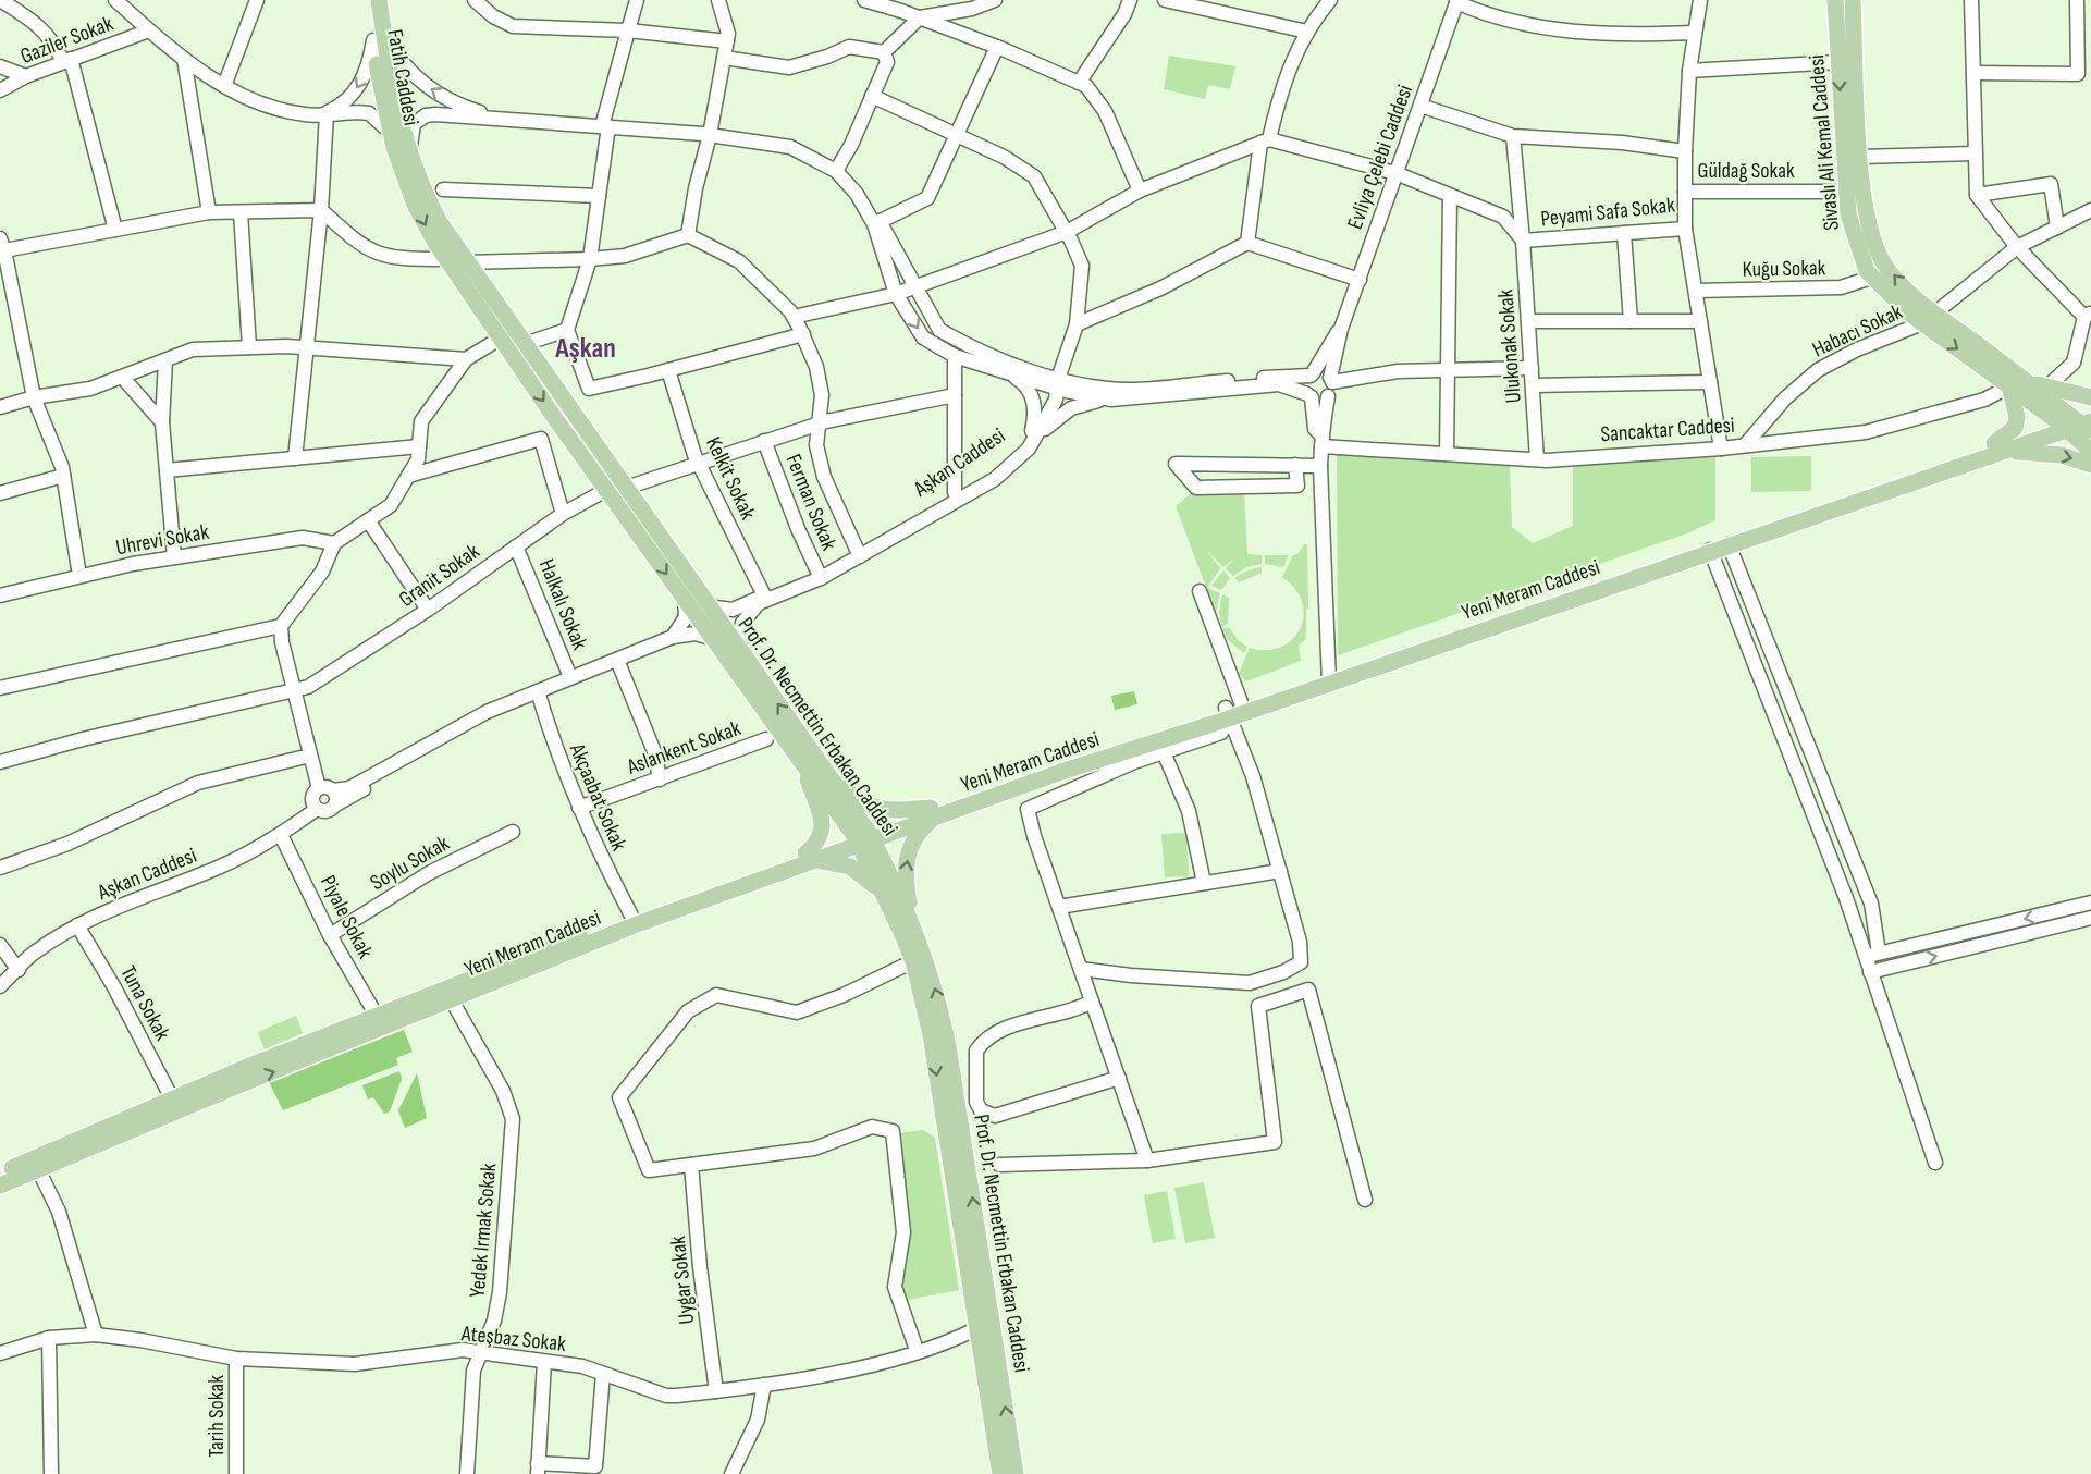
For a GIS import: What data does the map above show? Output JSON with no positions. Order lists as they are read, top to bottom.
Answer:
{
  "streets": {
    "main road": [
      "Fatih Caddesi",
      "Sivaslı Ali Kemal Caddesi",
      "Yeni Meram Caddesi",
      "Prof. Dr. Necmettin Erbakan Caddesi"
    ],
    "street": [
      "Gaziler Sokak",
      "Evliya Çelebi Caddesi",
      "Güldağ Sokak",
      "Peyami Safa Sokak",
      "Kuğu Sokak",
      "Habacı Sokak",
      "Ulukonak Sokak",
      "Sancaktar Caddesi",
      "Aşkan Caddesi",
      "Kelkit Sokak",
      "Ferman Sokak",
      "Uhrevi Sokak",
      "Granit Sokak",
      "Halkalı Sokak",
      "Aslankent Sokak",
      "Akçaabat Sokak",
      "Soylu Sokak",
      "Piyale Sokak",
      "Tuna Sokak",
      "Yedek Irmak Sokak",
      "Uygar Sokak",
      "Ateşbaz Sokak",
      "Tarih Sokak"
    ]
  },
  "crossings": [
    ["Fatih Caddesi", "Prof. Dr. Necmettin Erbakan Caddesi"],
    ["Sivaslı Ali Kemal Caddesi", "Güldağ Sokak"],
    ["Sivaslı Ali Kemal Caddesi", "Kuğu Sokak"],
    ["Sivaslı Ali Kemal Caddesi", "Habacı Sokak"],
    ["Sivaslı Ali Kemal Caddesi", "Sancaktar Caddesi"],
    ["Sivaslı Ali Kemal Caddesi", "Yeni Meram Caddesi"],
    ["Güldağ Sokak", "Peyami Safa Sokak"],
    ["Peyami Safa Sokak", "Ulukonak Sokak"],
    ["Habacı Sokak", "Sancaktar Caddesi"],
    ["Ulukonak Sokak", "Sancaktar Caddesi"],
    ["Aşkan Caddesi", "Kelkit Sokak"],
    ["Aşkan Caddesi", "Ferman Sokak"],
    ["Aşkan Caddesi", "Prof. Dr. Necmettin Erbakan Caddesi"],
    ["Aşkan Caddesi", "Piyale Sokak"],
    ["Aşkan Caddesi", "Tuna Sokak"],
    ["Granit Sokak", "Halkalı Sokak"],
    ["Granit Sokak", "Prof. Dr. Necmettin Erbakan Caddesi"],
    ["Yeni Meram Caddesi", "Prof. Dr. Necmettin Erbakan Caddesi"],
    ["Yeni Meram Caddesi", "Akçaabat Sokak"],
    ["Yeni Meram Caddesi", "Piyale Sokak"],
    ["Yeni Meram Caddesi", "Tuna Sokak"],
    ["Yeni Meram Caddesi", "Yedek Irmak Sokak"],
    ["Prof. Dr. Necmettin Erbakan Caddesi", "Ateşbaz Sokak"],
    ["Aslankent Sokak", "Akçaabat Sokak"],
    ["Soylu Sokak", "Piyale Sokak"],
    ["Yedek Irmak Sokak", "Ateşbaz Sokak"],
    ["Uygar Sokak", "Ateşbaz Sokak"],
    ["Ateşbaz Sokak", "Tarih Sokak"]
  ],
  "districts": ["Aşkan"]
}
